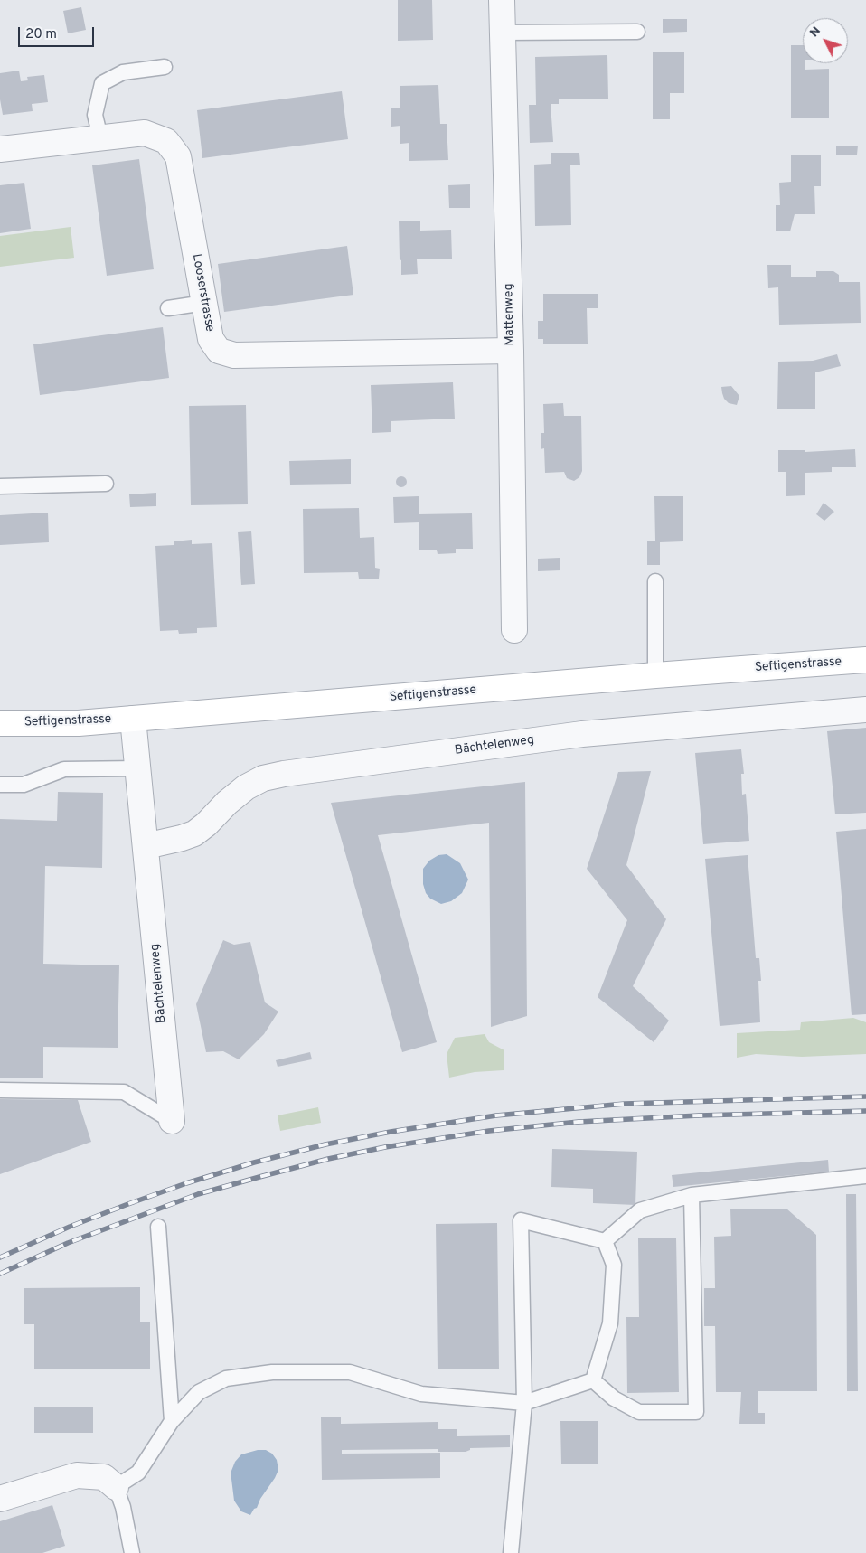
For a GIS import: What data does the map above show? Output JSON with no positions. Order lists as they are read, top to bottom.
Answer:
{
  "streets": {
    "main road": ["Seftigenstrasse"],
    "street": ["Looserstrasse", "Mattenweg", "Bächtelenweg"]
  },
  "crossings": [
    ["Looserstrasse", "Mattenweg"],
    ["Seftigenstrasse", "Bächtelenweg"]
  ],
  "scale_bar": "20 m",
  "north": "top left"
}
